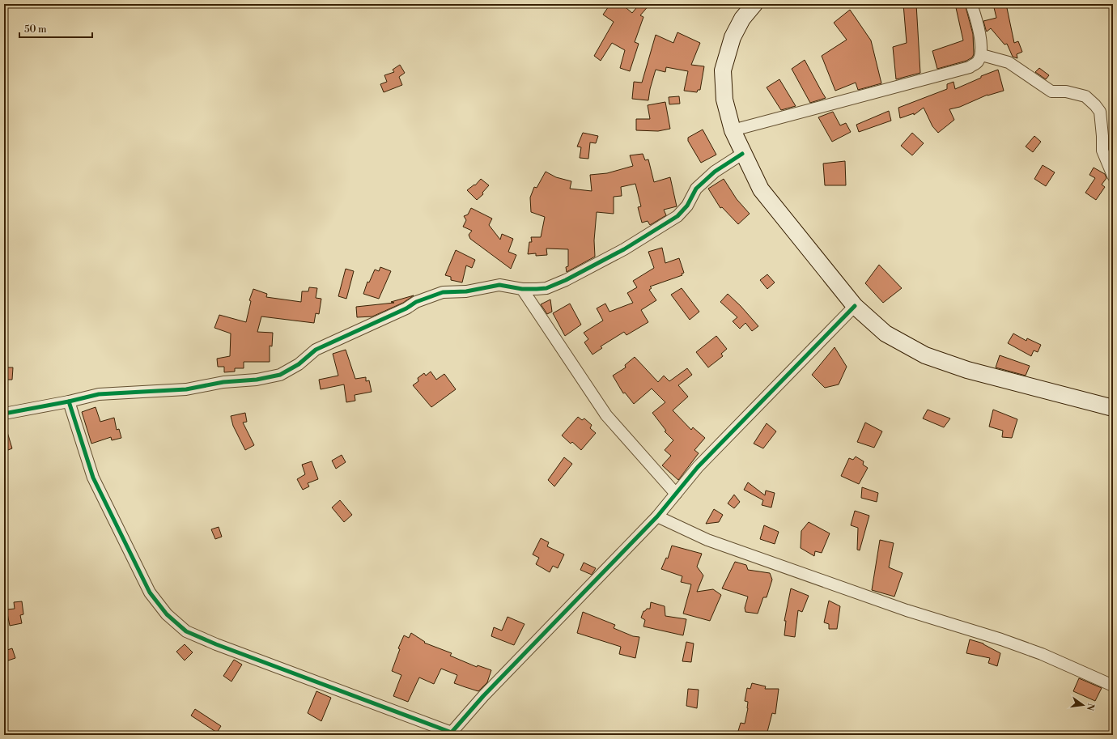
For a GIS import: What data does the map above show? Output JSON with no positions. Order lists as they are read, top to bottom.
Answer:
{
  "scale_bar": "50 m",
  "north": "right"
}
